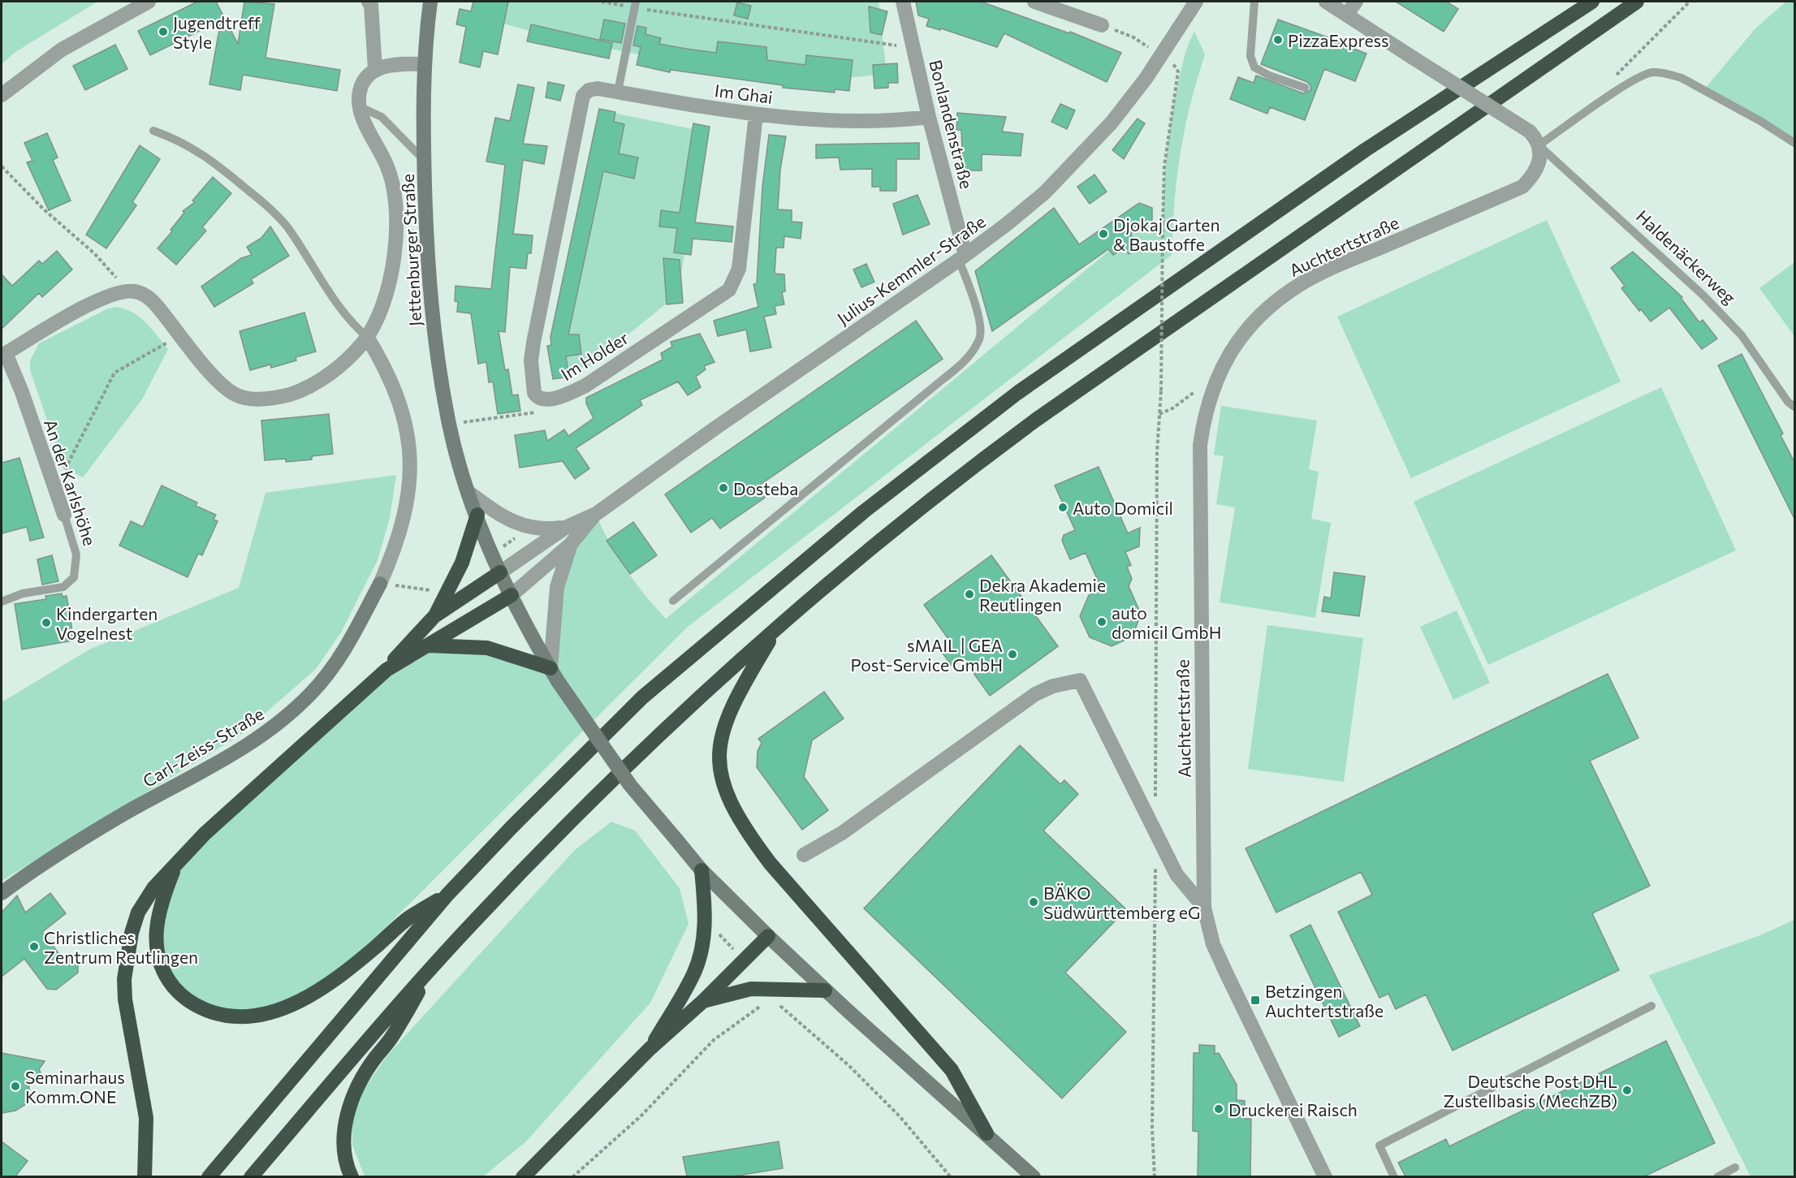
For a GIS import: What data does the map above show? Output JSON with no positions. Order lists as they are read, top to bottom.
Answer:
{
  "streets": {
    "street": [
      "Im Ghai",
      "Bonlandenstraße",
      "Auchtertstraße",
      "Jettenburger Straße",
      "Julius-Kemmler-Straße",
      "Im Holder",
      "An der Karlshöhe",
      "Carl-Zeiss-Straße"
    ],
    "lane": ["Haldenäckerweg"]
  },
  "crossings": [
    ["Im Ghai", "Bonlandenstraße"],
    ["Im Ghai", "Im Holder"],
    ["Bonlandenstraße", "Julius-Kemmler-Straße"],
    ["Auchtertstraße", "Haldenäckerweg"],
    ["Jettenburger Straße", "Julius-Kemmler-Straße"]
  ],
  "places": {
    "other": [
      "Jugendtreff Style",
      "PizzaExpress",
      "Djokaj Garten & Baustoffe",
      "Dosteba",
      "Auto Domicil",
      "Dekra Akademie Reutlingen",
      "auto domicil GmbH",
      "Kindergarten Vogelnest",
      "sMAIL | GEA Post-Service GmbH",
      "BÄKO Südwürttemberg eG",
      "Christliches Zentrum Reutlingen",
      "Seminarhaus Komm.ONE",
      "Deutsche Post DHL Zustellbasis (MechZB)",
      "Druckerei Raisch"
    ],
    "transit": ["Betzingen Auchtertstraße"]
  }
}
